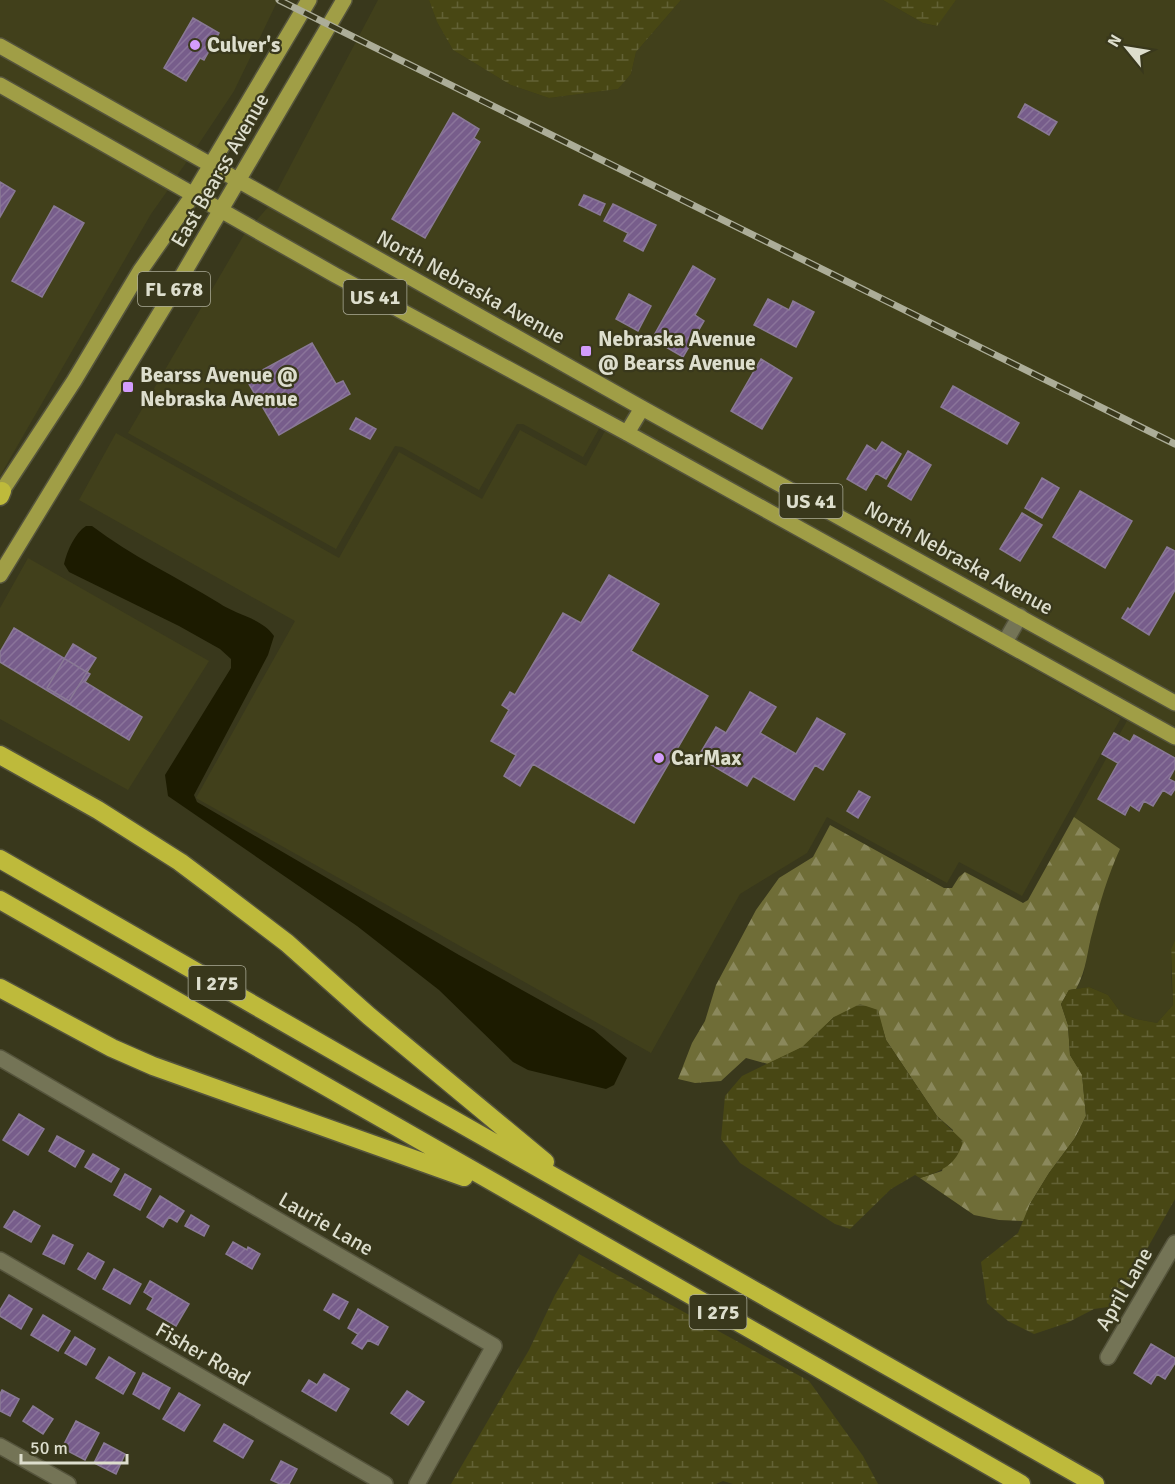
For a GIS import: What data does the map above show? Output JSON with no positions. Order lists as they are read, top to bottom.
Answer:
{
  "streets": {
    "highway": ["I 275"],
    "main road": [
      "East Bearss Avenue",
      "North Nebraska Avenue",
      "FL 678",
      "US 41"
    ],
    "street": ["Laurie Lane", "April Lane", "Fisher Road"]
  },
  "crossings": [
    ["East Bearss Avenue", "North Nebraska Avenue"],
    ["East Bearss Avenue", "US 41"]
  ],
  "places": {
    "other": ["Culver's", "CarMax"],
    "transit": ["Nebraska Avenue @ Bearss Avenue", "Bearss Avenue @ Nebraska Avenue"]
  },
  "scale_bar": "50 m",
  "north": "top left"
}
